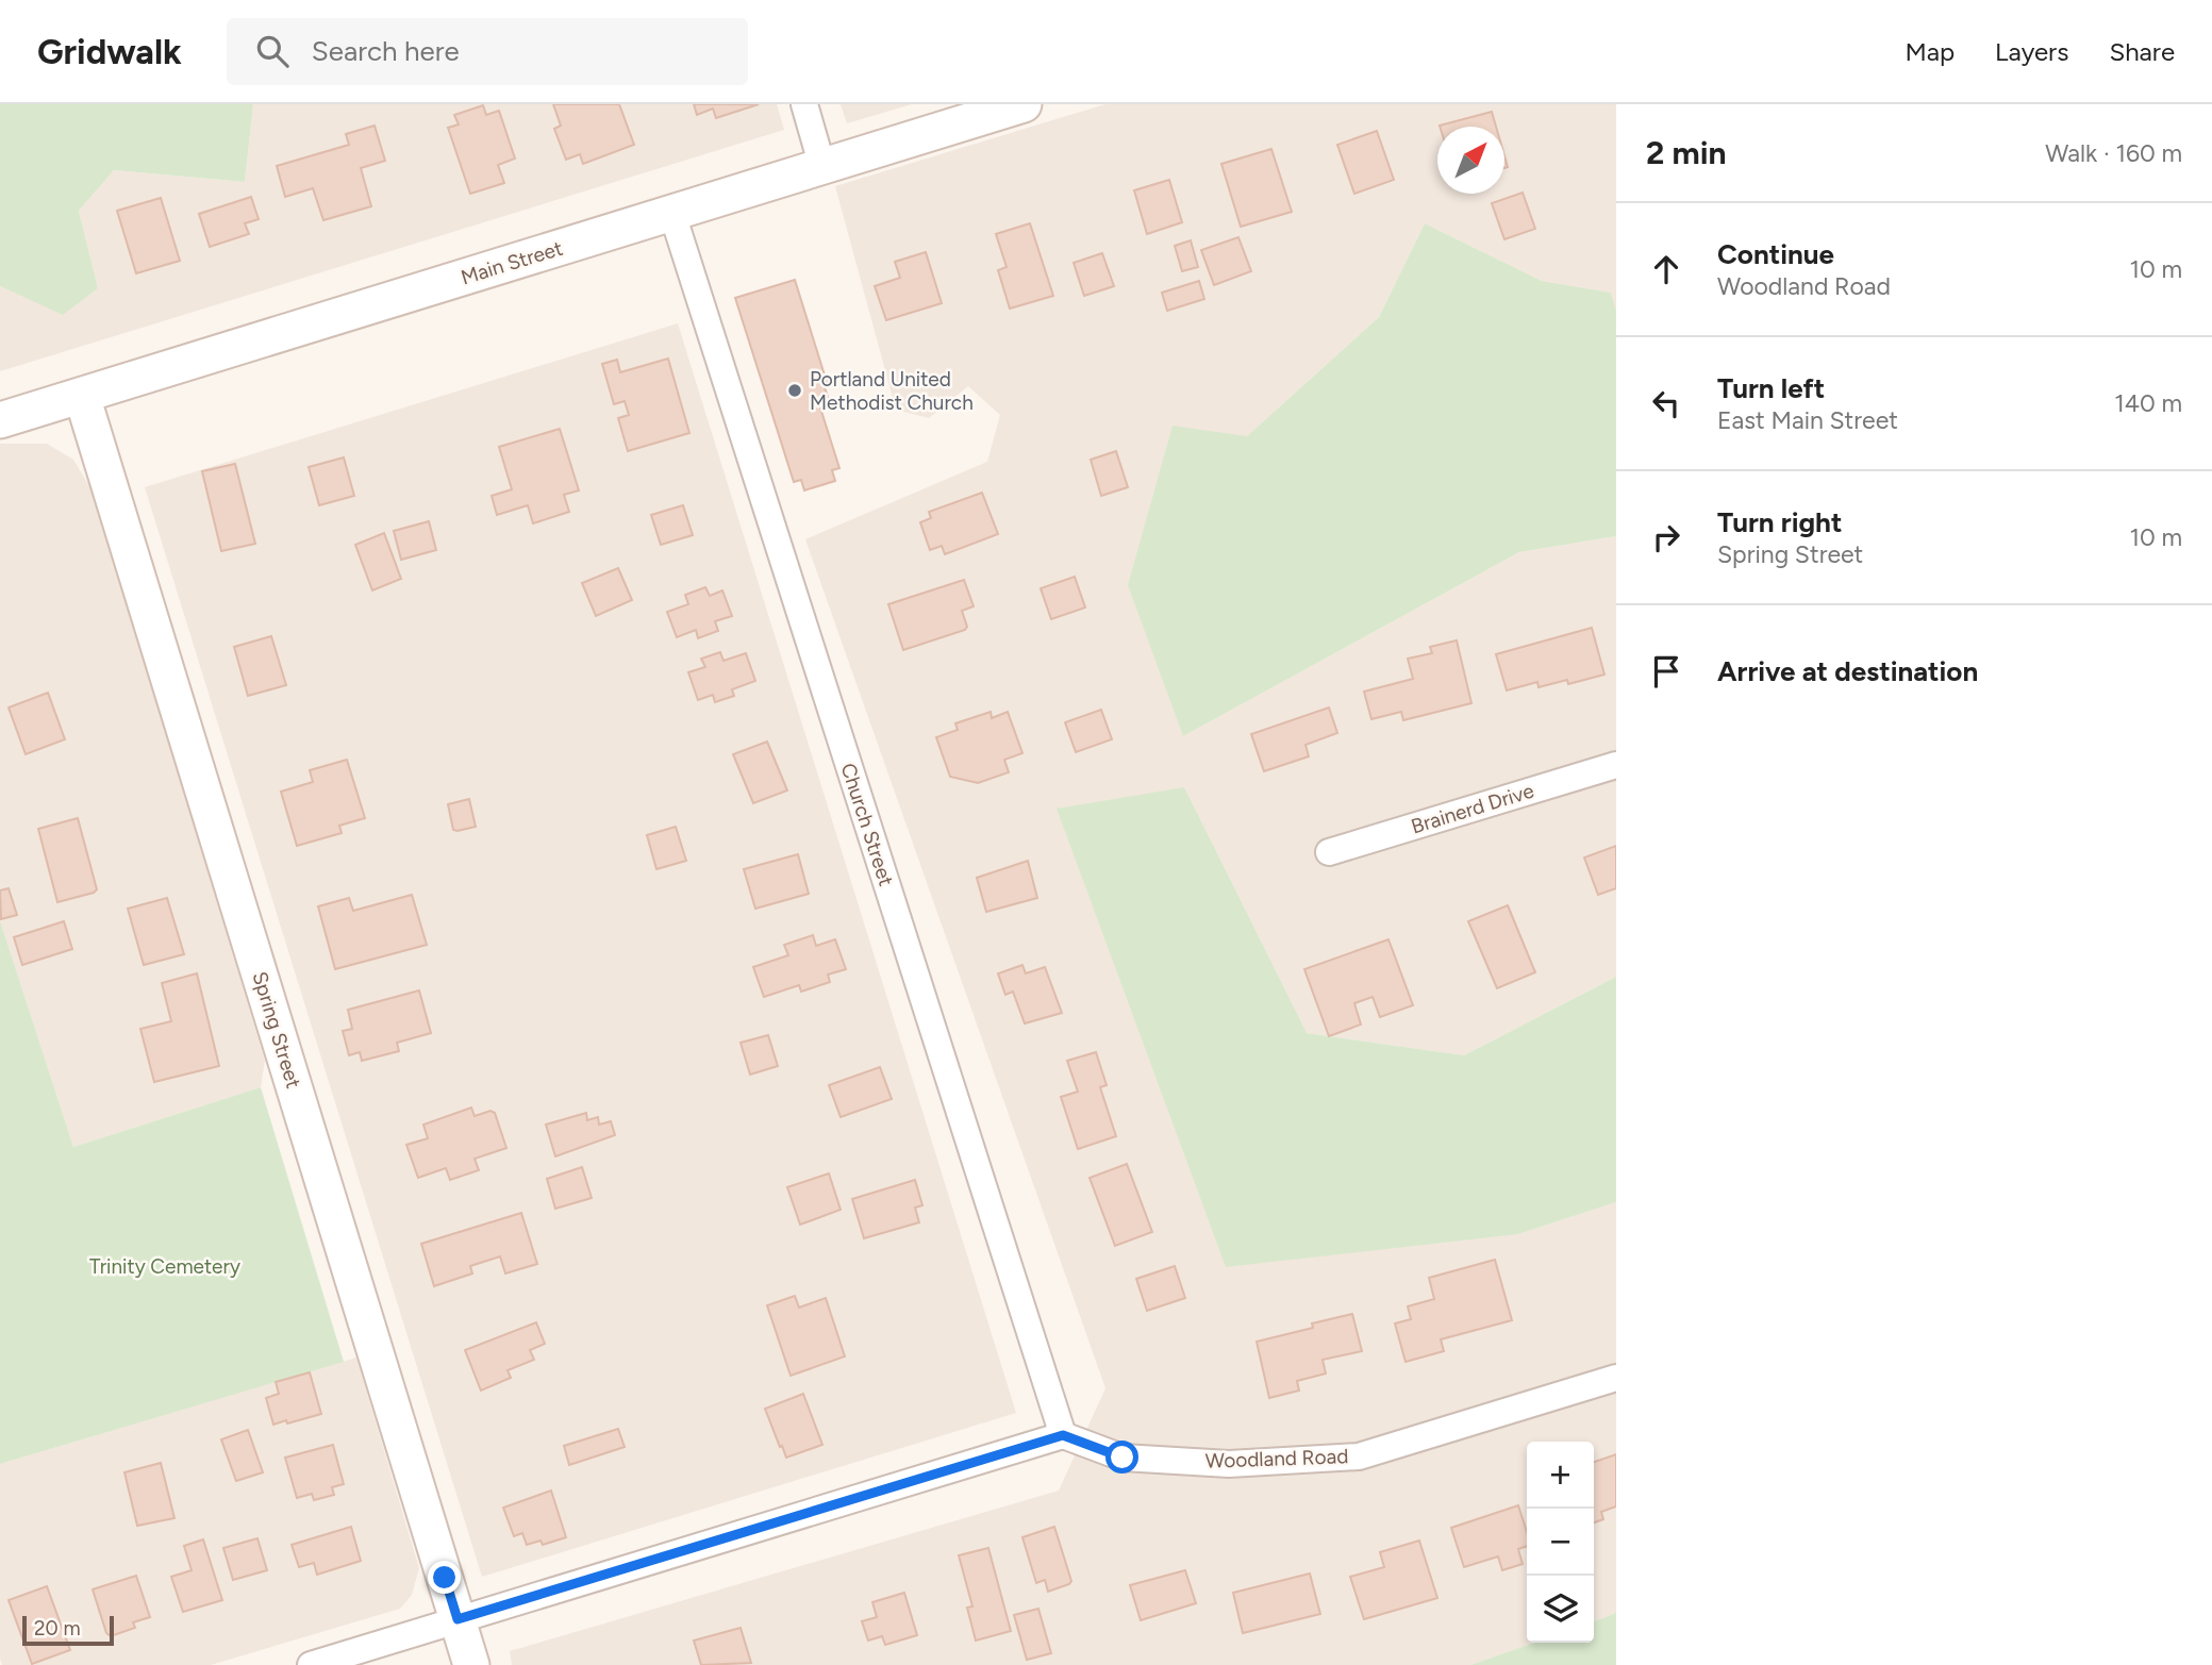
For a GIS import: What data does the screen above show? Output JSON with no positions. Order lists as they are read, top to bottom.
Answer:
{
  "streets": {
    "street": [
      "Main Street",
      "Brainerd Drive",
      "Church Street",
      "Spring Street",
      "Woodland Road"
    ]
  },
  "crossings": [
    ["Main Street", "Church Street"],
    ["Main Street", "Spring Street"],
    ["Church Street", "Woodland Road"]
  ],
  "parks": ["Trinity Cemetery"],
  "places": ["Portland United Methodist Church"],
  "scale_bar": "20 m",
  "north": "top right",
  "page": {
    "header": "Gridwalk",
    "search": "Search here",
    "nav": ["Map", "Layers", "Share"],
    "heading": ["2 min", "Walk · 160 m"],
    "list": [
      ["Continue", "Woodland Road", "10 m"],
      ["Turn left", "East Main Street", "140 m"],
      ["Turn right", "Spring Street", "10 m"],
      "Arrive at destination"
    ],
    "map_buttons": ["+", "−"],
    "scale": "20 m"
  }
}
